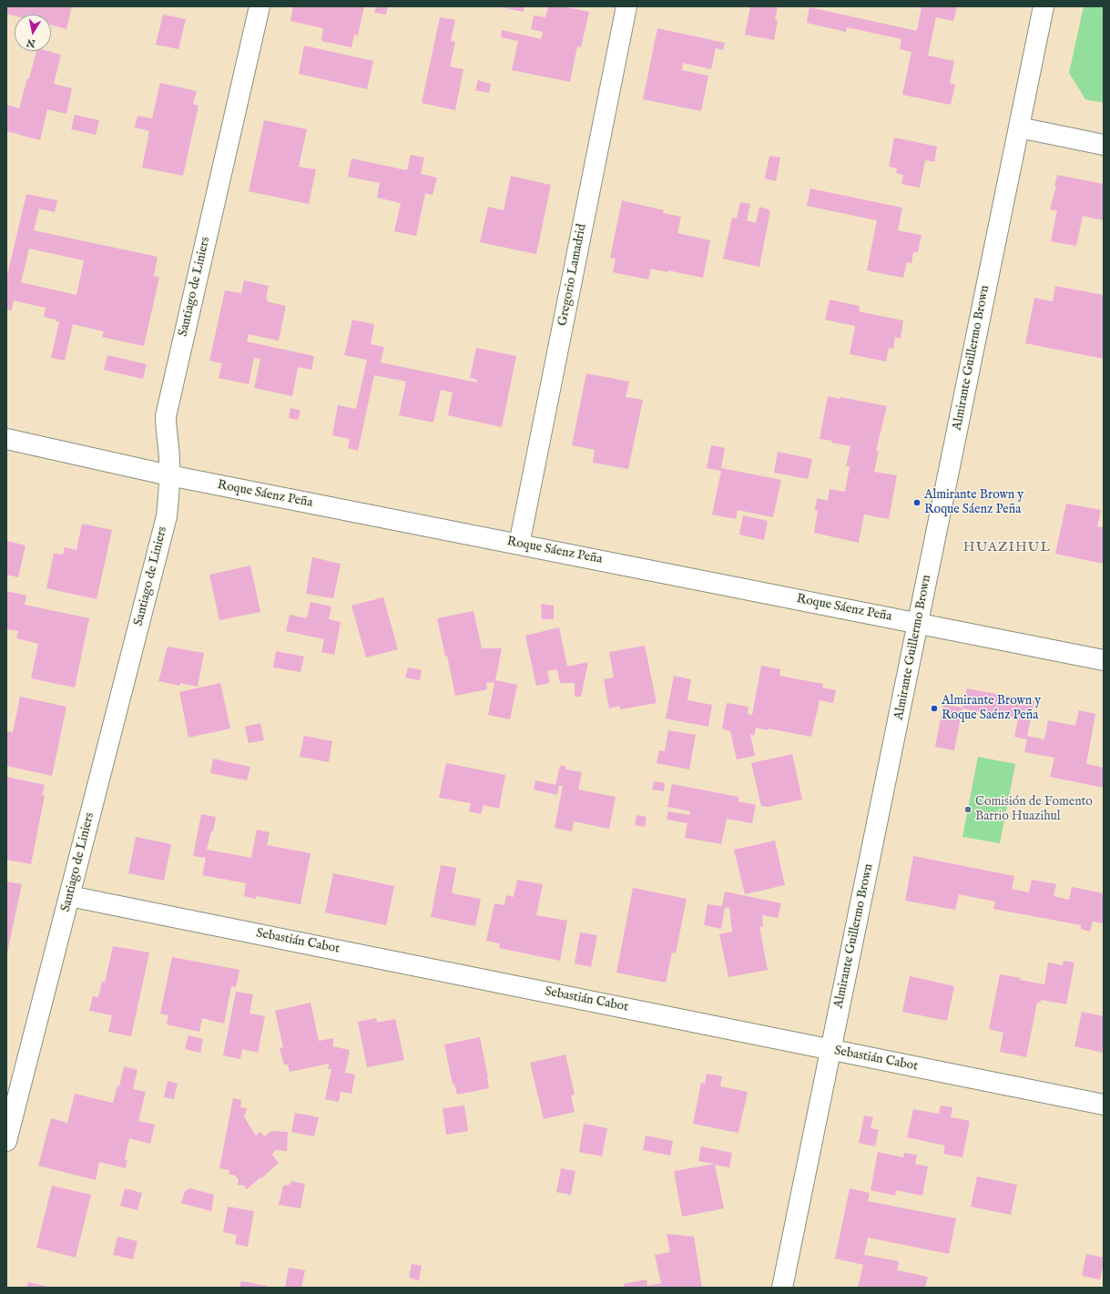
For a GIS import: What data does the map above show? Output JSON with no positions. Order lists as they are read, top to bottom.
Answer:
{
  "streets": {
    "street": [
      "Gregorio Lamadrid",
      "Santiago de Liniers",
      "Almirante Guillermo Brown",
      "Roque Sáenz Peña",
      "Sebastián Cabot"
    ]
  },
  "crossings": [
    ["Gregorio Lamadrid", "Roque Sáenz Peña"],
    ["Santiago de Liniers", "Roque Sáenz Peña"],
    ["Santiago de Liniers", "Sebastián Cabot"],
    ["Almirante Guillermo Brown", "Roque Sáenz Peña"],
    ["Almirante Guillermo Brown", "Sebastián Cabot"]
  ],
  "districts": ["HUAZIHUL"],
  "places": ["Almirante Brown y Roque Sáenz Peña", "Almirante Brown y Roque Saénz Peña", "Comisión de Fomento Barrio Huazihul"],
  "north": "bottom"
}
